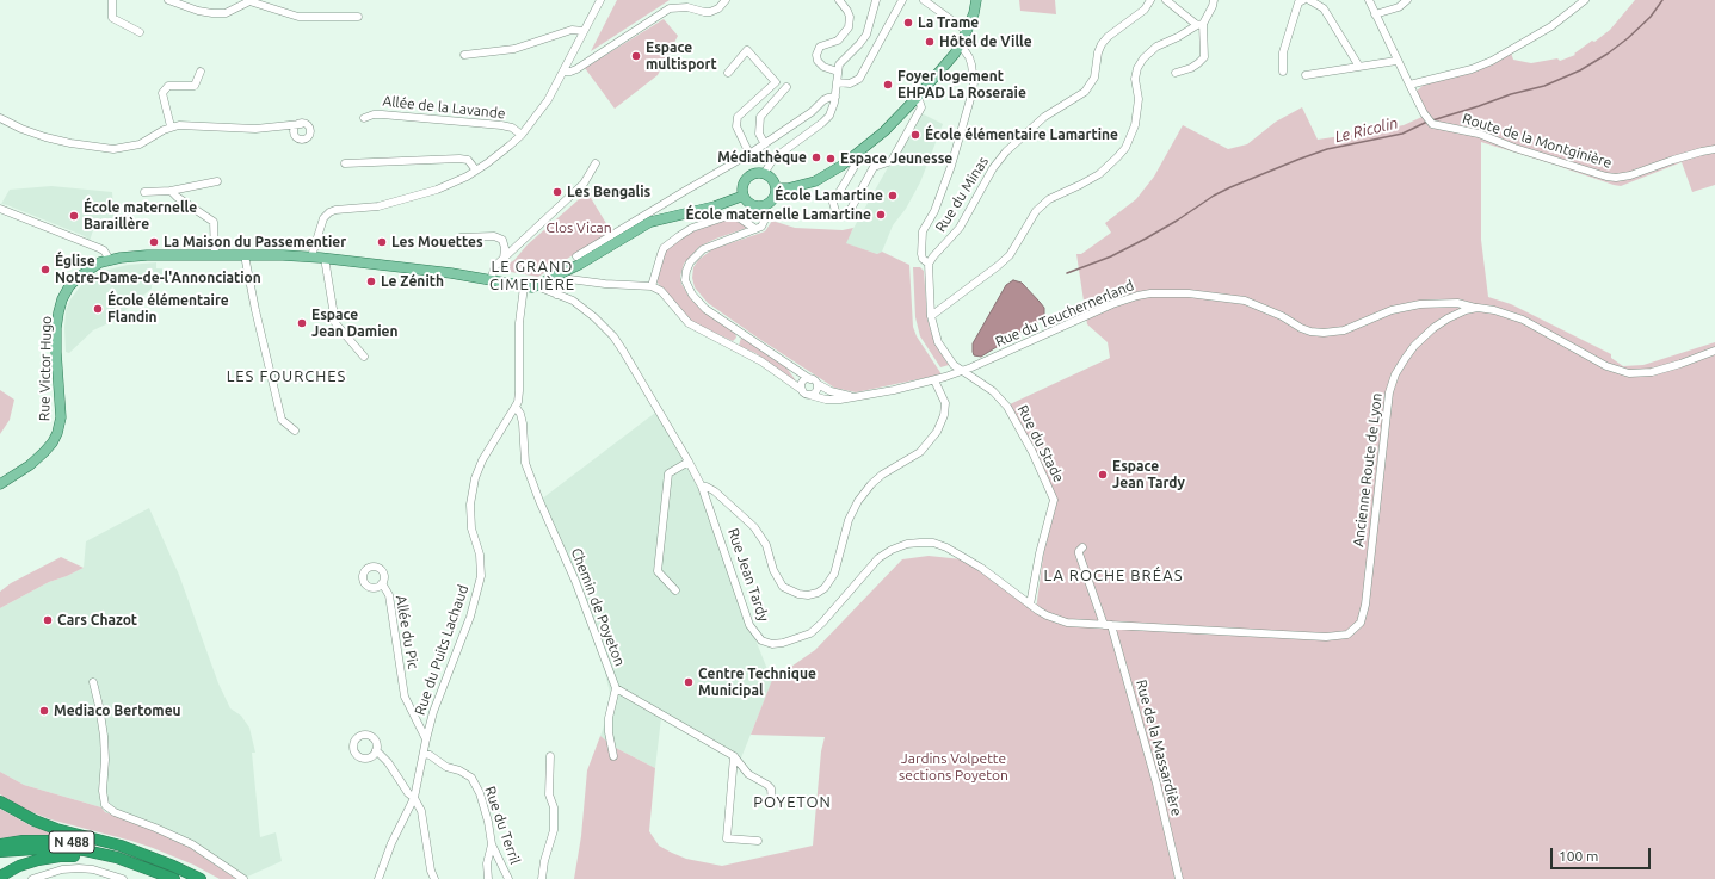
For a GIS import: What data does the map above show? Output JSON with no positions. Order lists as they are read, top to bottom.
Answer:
{
  "streets": {
    "highway": ["N 488"],
    "main road": ["Rue Victor Hugo"],
    "street": [
      "Allée de la Lavande",
      "Route de la Montginière",
      "Rue du Minas",
      "Rue du Teuchernerland",
      "Rue du Stade",
      "Ancienne Route de Lyon",
      "Rue Jean Tardy",
      "Chemin de Poyeton",
      "Allée du Pic",
      "Rue du Puits Lachaud",
      "Rue de la Massardière",
      "Rue du Terril"
    ]
  },
  "crossings": [
    ["Rue du Minas", "Rue du Stade"],
    ["Rue du Teuchernerland", "Rue du Stade"],
    ["Rue du Teuchernerland", "Ancienne Route de Lyon"],
    ["Rue Victor Hugo", "Rue Jean Tardy"],
    ["Rue du Stade", "Rue Jean Tardy"],
    ["Ancienne Route de Lyon", "Rue Jean Tardy"],
    ["Ancienne Route de Lyon", "Rue de la Massardière"],
    ["Rue Jean Tardy", "Rue de la Massardière"],
    ["Chemin de Poyeton", "Rue du Puits Lachaud"],
    ["Allée du Pic", "Rue du Puits Lachaud"],
    ["Rue du Puits Lachaud", "Rue du Terril"]
  ],
  "districts": [
    "LE GRAND CIMETIÈRE",
    "LES FOURCHES",
    "LA ROCHE BRÉAS",
    "POYETON"
  ],
  "water": ["Le Ricolin"],
  "parks": ["Clos Vican", "Jardins Volpette sections Poyeton"],
  "places": [
    "La Trame",
    "Hôtel de Ville",
    "Espace multisport",
    "Foyer logement EHPAD La Roseraie",
    "École élémentaire Lamartine",
    "Médiathèque",
    "Espace Jeunesse",
    "Les Bengalis",
    "École Lamartine",
    "École maternelle Lamartine",
    "École maternelle Baraillère",
    "La Maison du Passementier",
    "Les Mouettes",
    "Église Notre-Dame-de-l'Annonciation",
    "Le Zénith",
    "École élémentaire Flandin",
    "Espace Jean Damien",
    "Espace Jean Tardy",
    "Cars Chazot",
    "Centre Technique Municipal",
    "Mediaco Bertomeu"
  ],
  "scale_bar": "100 m"
}
